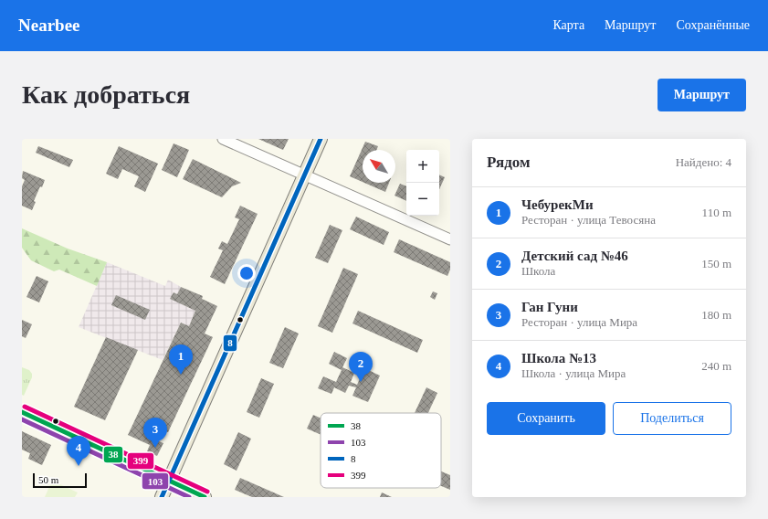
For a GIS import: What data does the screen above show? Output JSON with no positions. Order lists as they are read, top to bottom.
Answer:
{
  "lines": [
    "transit line 8",
    "transit line 399",
    "transit line 38",
    "transit line 103"
  ],
  "legend": [
    "38",
    "103",
    "8",
    "399"
  ],
  "scale_bar": "50 m",
  "north": "top left",
  "page": {
    "header": "Nearbee",
    "nav": ["Карта", "Маршрут", "Сохранённые"],
    "buttons": [
      "Маршрут",
      ["Сохранить", "Поделиться"]
    ],
    "title": "Как добраться",
    "heading": ["Рядом", "Найдено: 4"],
    "map_buttons": ["+", "−"],
    "list": [
      {
        "mark": "1",
        "name": "ЧебурекМи",
        "note": "Ресторан · улица Тевосяна",
        "value": "110 m"
      },
      {
        "mark": "2",
        "name": "Детский сад №46",
        "note": "Школа",
        "value": "150 m"
      },
      {
        "mark": "3",
        "name": "Ган Гуни",
        "note": "Ресторан · улица Мира",
        "value": "180 m"
      },
      {
        "mark": "4",
        "name": "Школа №13",
        "note": "Школа · улица Мира",
        "value": "240 m"
      }
    ],
    "pins": [
      "1",
      "2",
      "3",
      "4"
    ],
    "scale": "50 m"
  }
}
